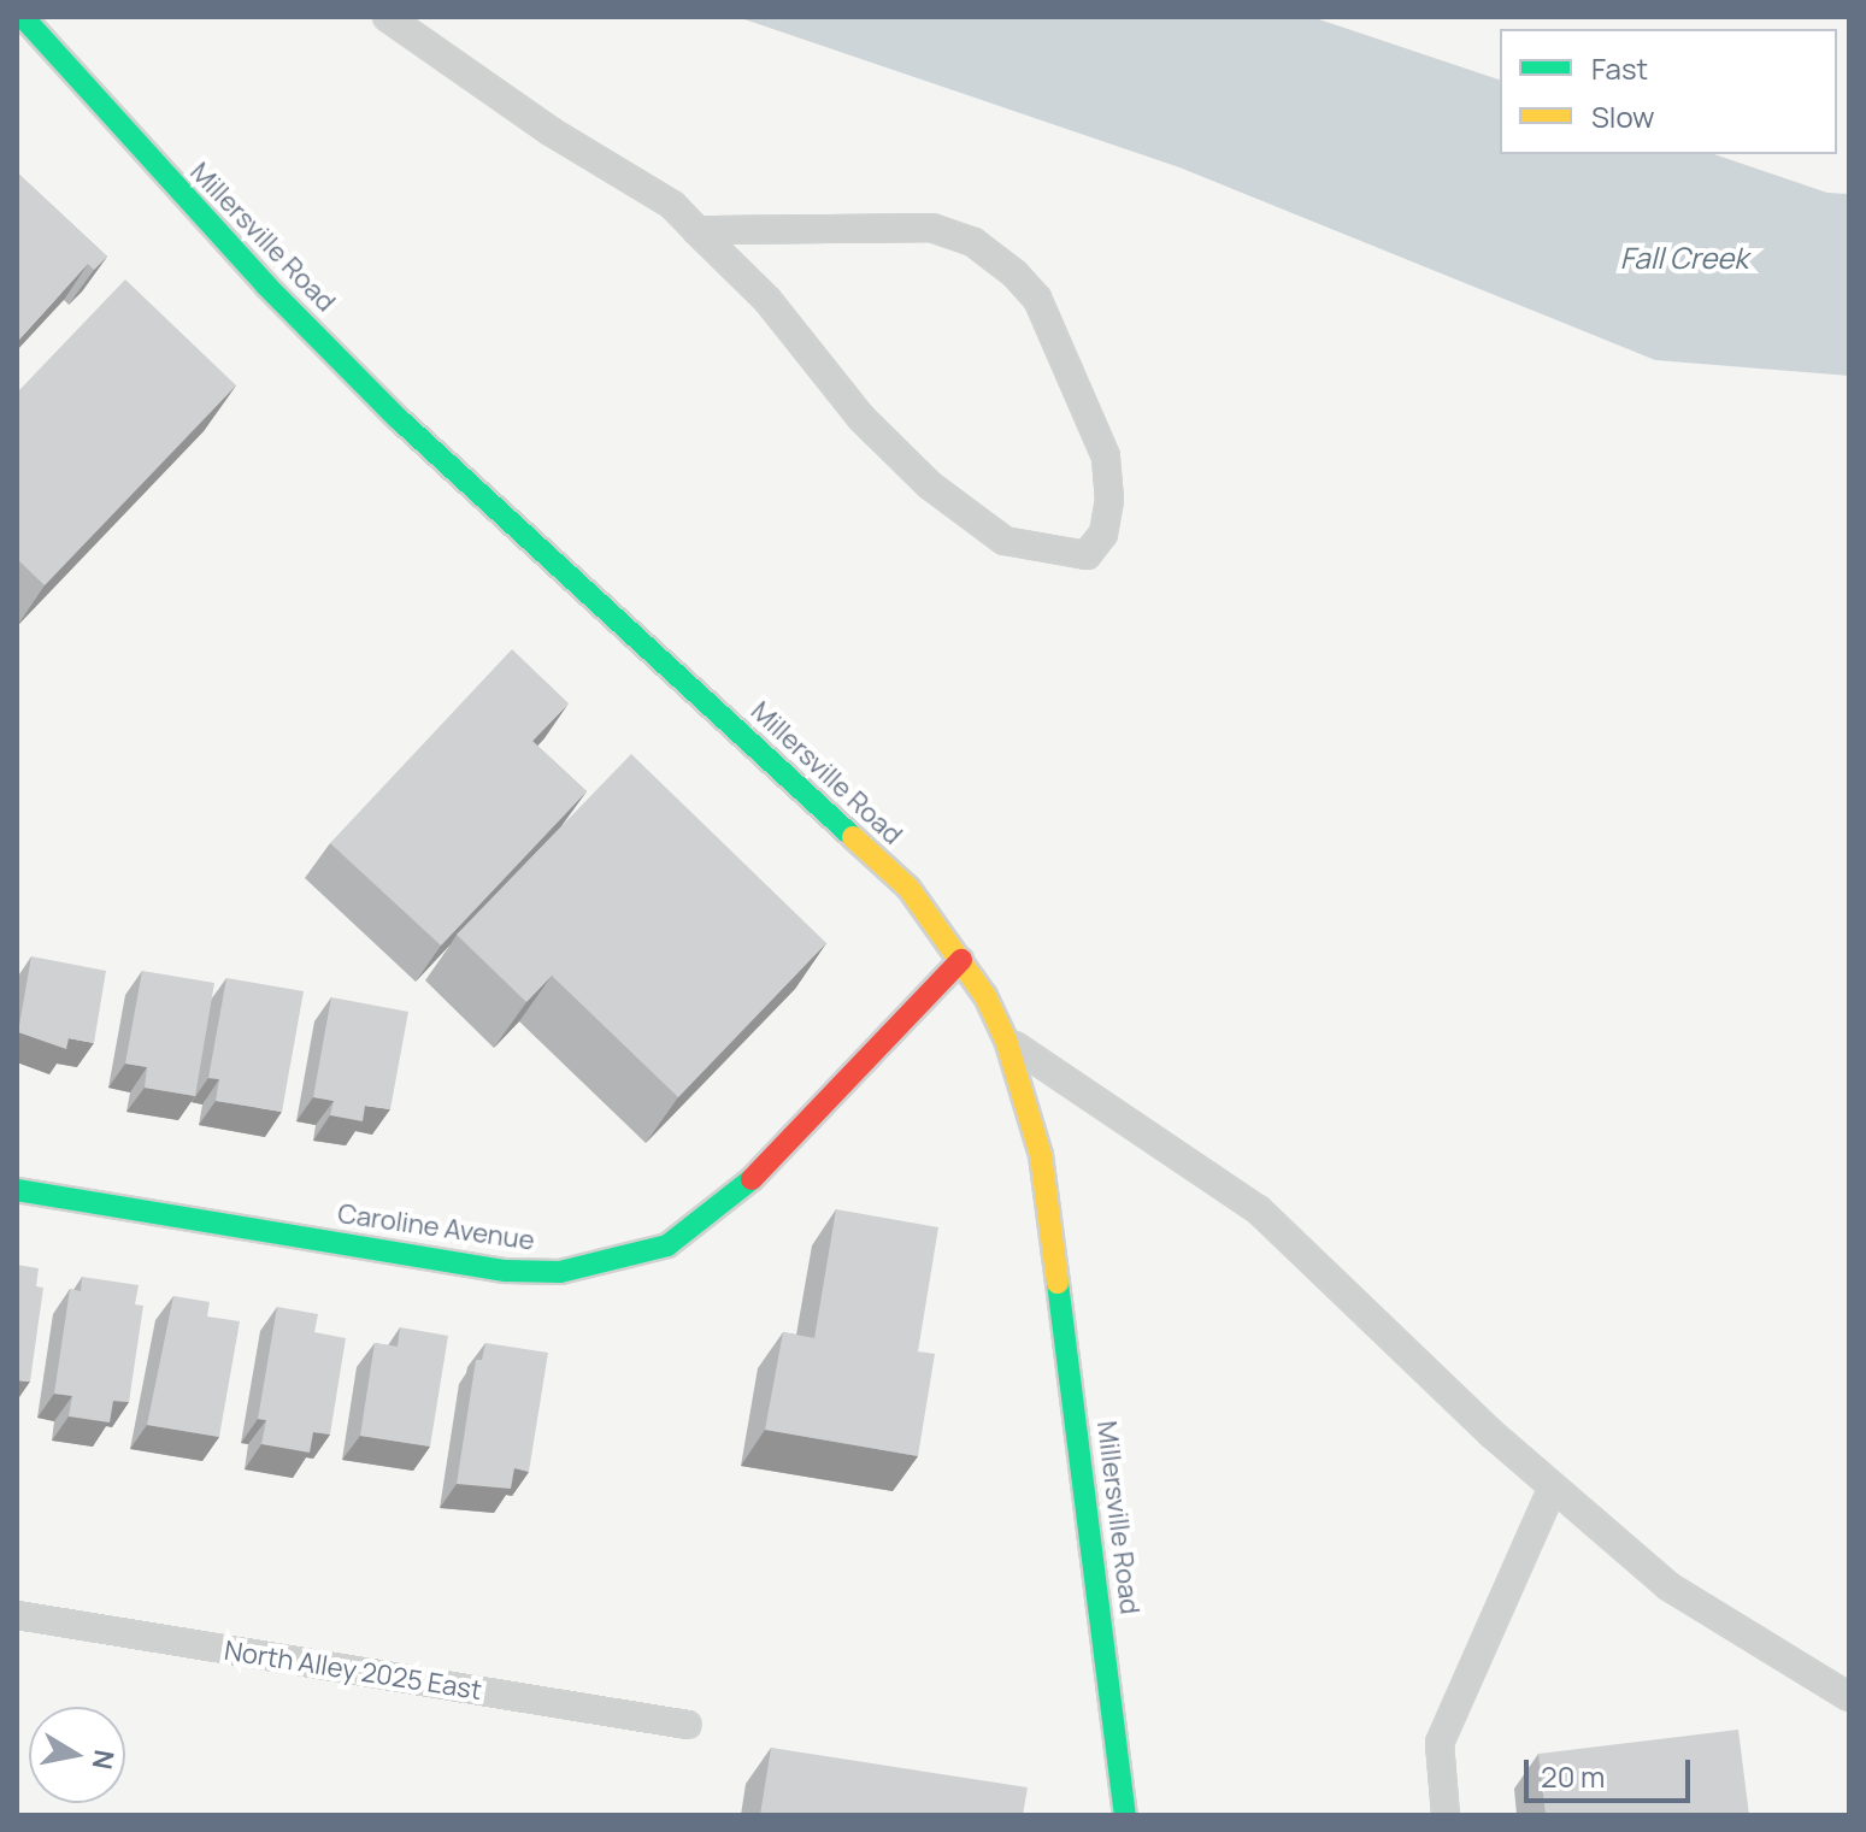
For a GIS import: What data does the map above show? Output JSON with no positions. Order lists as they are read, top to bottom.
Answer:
{
  "streets": {
    "street": ["Millersville Road", "Caroline Avenue"],
    "lane": ["North Alley 2025 East"]
  },
  "crossings": [
    ["Millersville Road", "Caroline Avenue"]
  ],
  "water": ["Fall Creek"],
  "legend": ["Fast", "Slow"],
  "scale_bar": "20 m",
  "north": "right"
}
